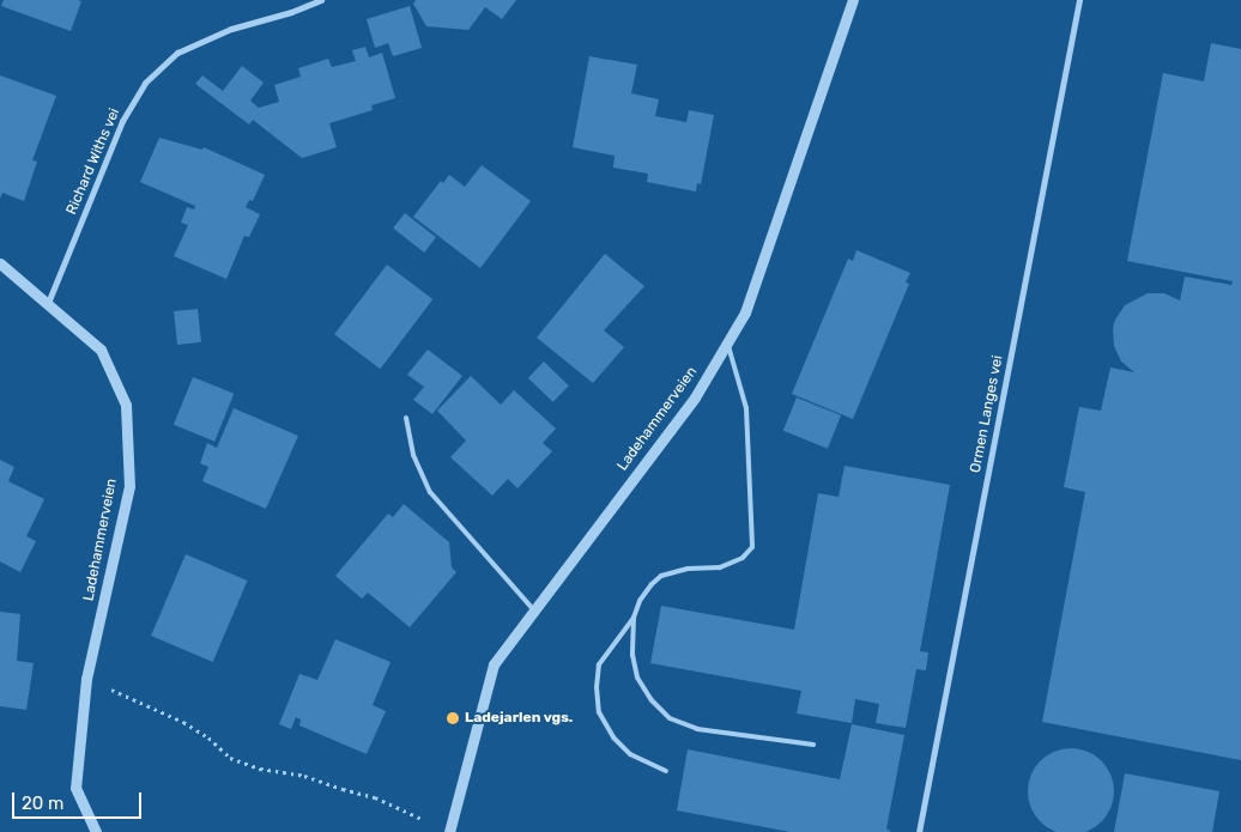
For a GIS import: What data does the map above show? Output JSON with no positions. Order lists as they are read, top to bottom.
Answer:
{
  "streets": {
    "street": ["Richard Withs vei", "Ormen Langes vei", "Ladehammerveien"]
  },
  "crossings": [
    ["Richard Withs vei", "Ladehammerveien"]
  ],
  "places": ["Ladejarlen vgs."],
  "scale_bar": "20 m"
}
